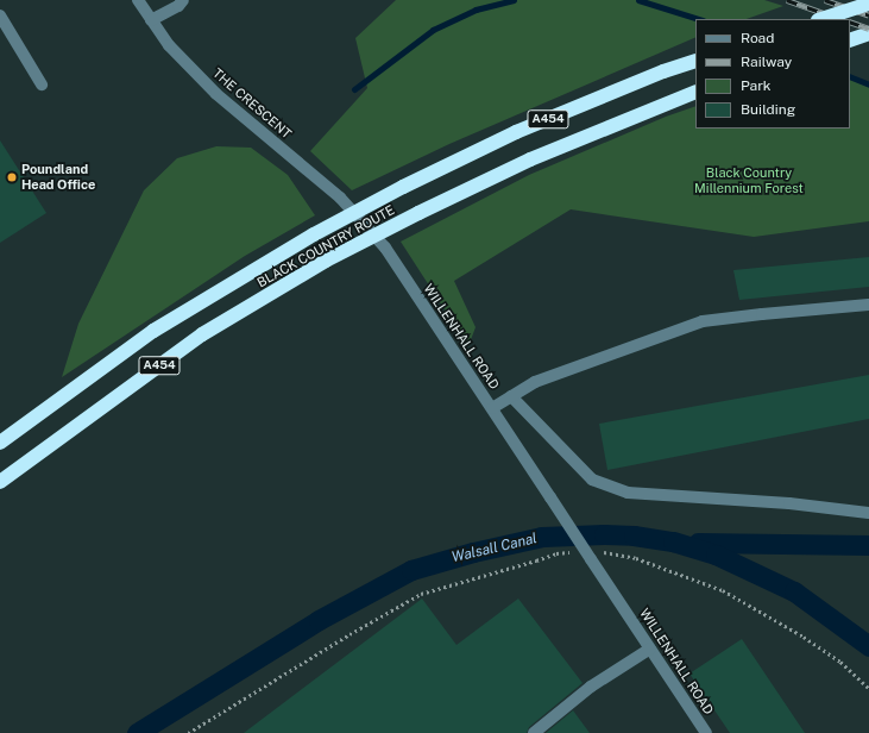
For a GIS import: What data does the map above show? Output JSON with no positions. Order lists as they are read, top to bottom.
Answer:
{
  "streets": {
    "highway": ["A454", "BLACK COUNTRY ROUTE"],
    "street": ["THE CRESCENT", "WILLENHALL ROAD"]
  },
  "crossings": [
    ["THE CRESCENT", "WILLENHALL ROAD"]
  ],
  "water": ["Walsall Canal"],
  "parks": ["Black Country Millennium Forest"],
  "places": ["Poundland Head Office"],
  "legend": [
    "Road",
    "Railway",
    "Park",
    "Building"
  ]
}
